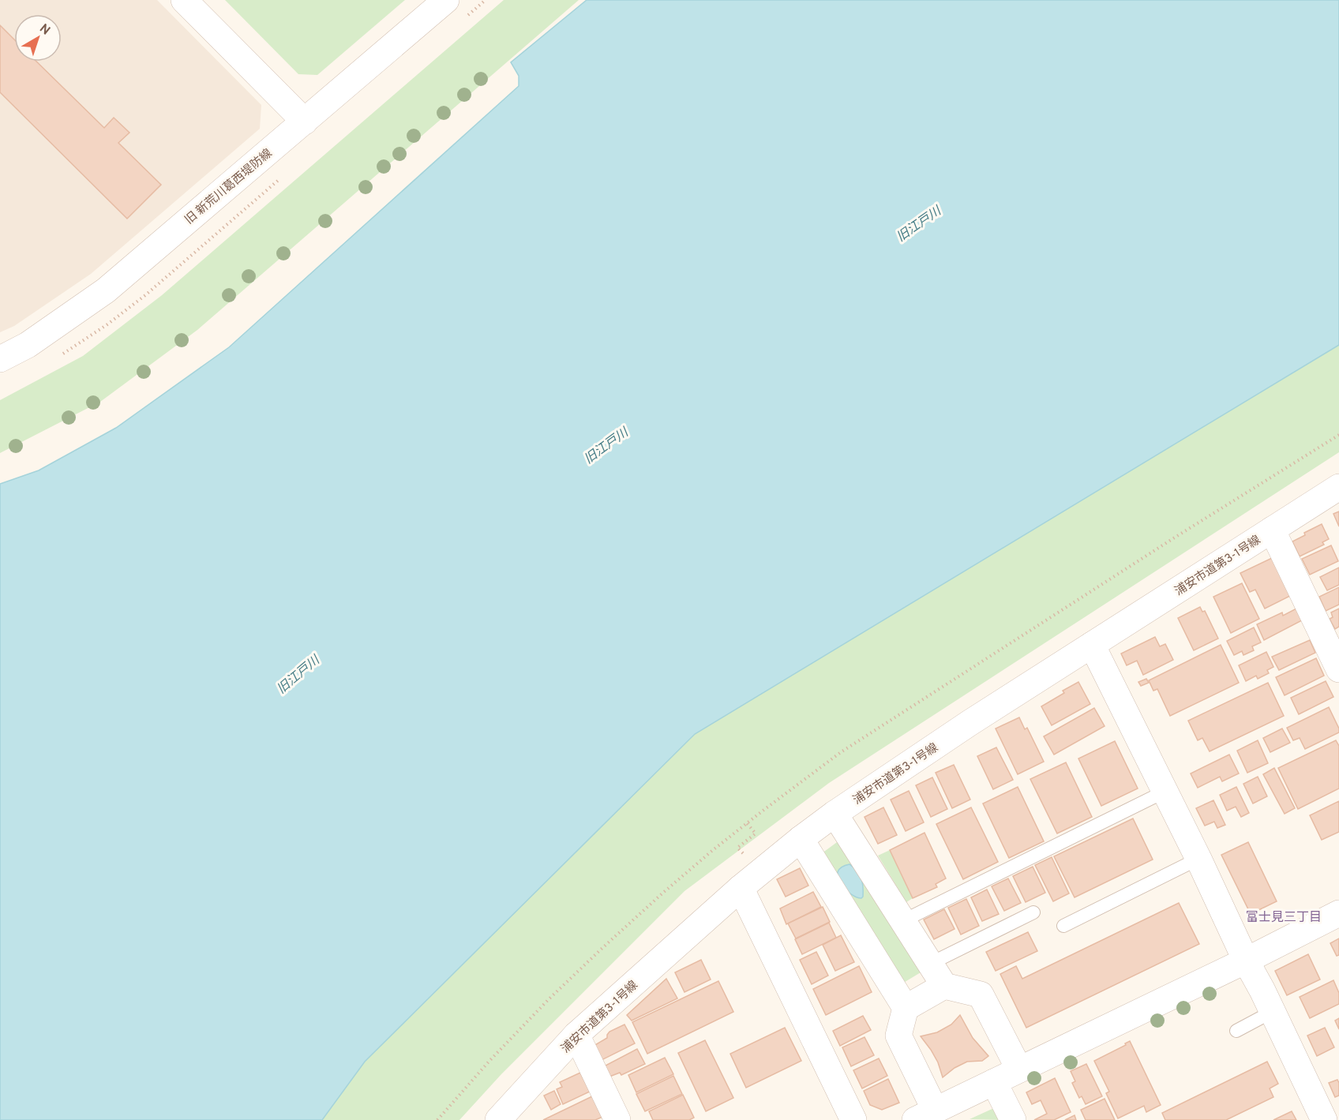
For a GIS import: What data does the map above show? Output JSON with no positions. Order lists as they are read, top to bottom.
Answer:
{
  "streets": {
    "street": ["旧 新荒川葛西堤防線", "浦安市道第3-1号線"]
  },
  "districts": ["富士見三丁目"],
  "water": ["旧江戸川"],
  "north": "top right"
}
